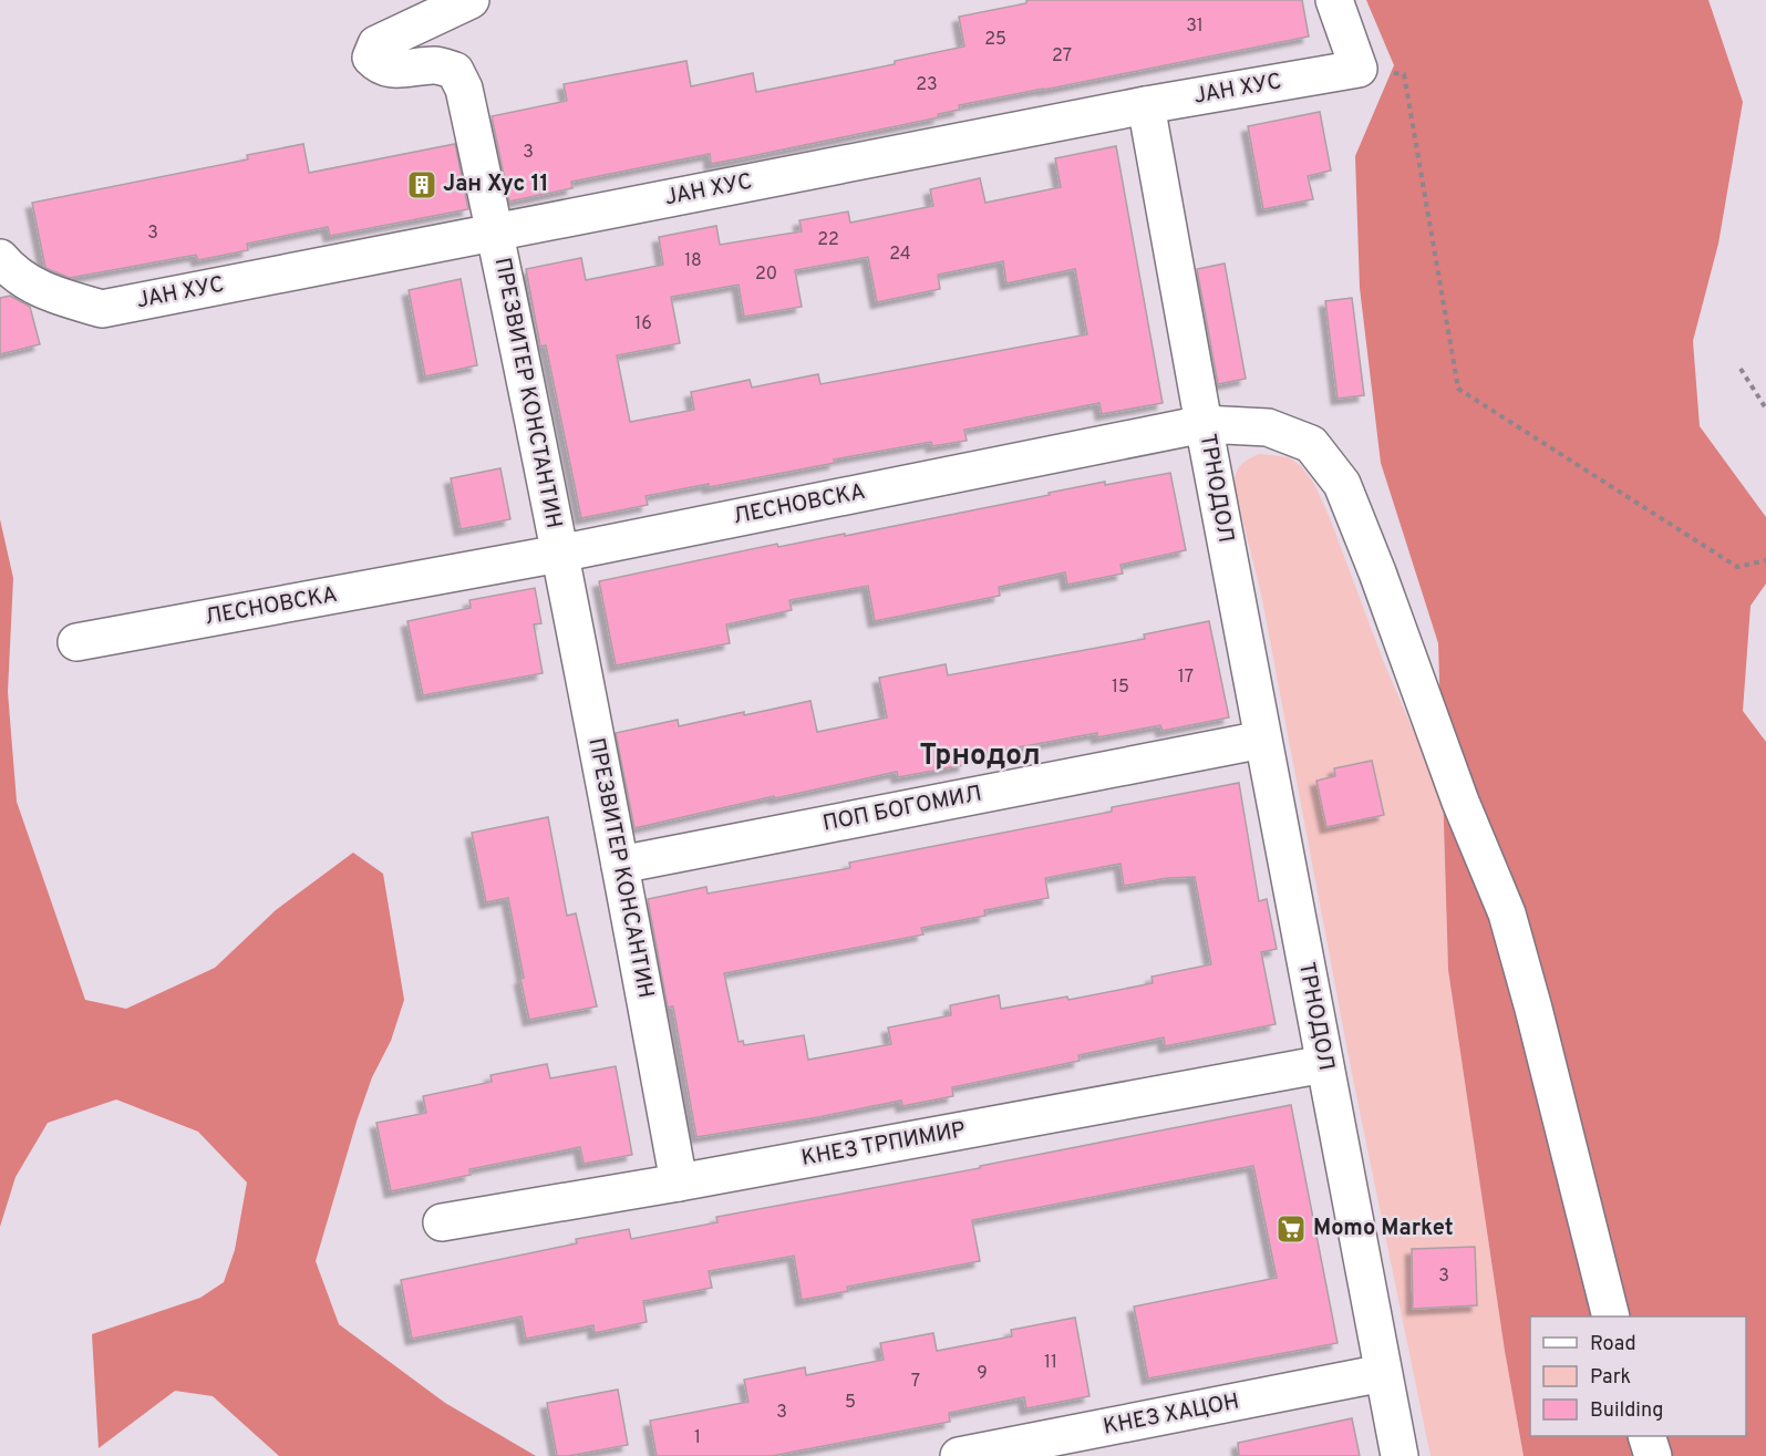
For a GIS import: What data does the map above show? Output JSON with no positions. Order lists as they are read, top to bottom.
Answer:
{
  "streets": {
    "street": [
      "ЈАН ХУС",
      "ПРЕЗВИТЕР КОНСТАНТИН",
      "ТРНОДОЛ",
      "ЛЕСНОВСКА",
      "ПОП БОГОМИЛ",
      "ПРЕЗВИТЕР КОНСАНТИН",
      "КНЕЗ ТРПИМИР",
      "КНЕЗ ХАЦОН"
    ]
  },
  "crossings": [
    ["ЈАН ХУС", "ПРЕЗВИТЕР КОНСТАНТИН"],
    ["ПРЕЗВИТЕР КОНСТАНТИН", "ЛЕСНОВСКА"],
    ["ПРЕЗВИТЕР КОНСТАНТИН", "ПРЕЗВИТЕР КОНСАНТИН"],
    ["ТРНОДОЛ", "ЛЕСНОВСКА"],
    ["ТРНОДОЛ", "ПОП БОГОМИЛ"],
    ["ТРНОДОЛ", "КНЕЗ ТРПИМИР"],
    ["ТРНОДОЛ", "КНЕЗ ХАЦОН"],
    ["ЛЕСНОВСКА", "ПРЕЗВИТЕР КОНСАНТИН"],
    ["ПОП БОГОМИЛ", "ПРЕЗВИТЕР КОНСАНТИН"],
    ["ПРЕЗВИТЕР КОНСАНТИН", "КНЕЗ ТРПИМИР"]
  ],
  "districts": ["Трнодол"],
  "places": {
    "building": ["Јан Хус 11"],
    "supermarket": ["Momo Market"]
  },
  "house_numbers": [
    "31",
    "25",
    "27",
    "23",
    "3",
    "3",
    "22",
    "24",
    "18",
    "20",
    "16",
    "17",
    "15",
    "3",
    "11",
    "9",
    "7",
    "5",
    "3",
    "1"
  ],
  "legend": ["Road", "Park", "Building"]
}
